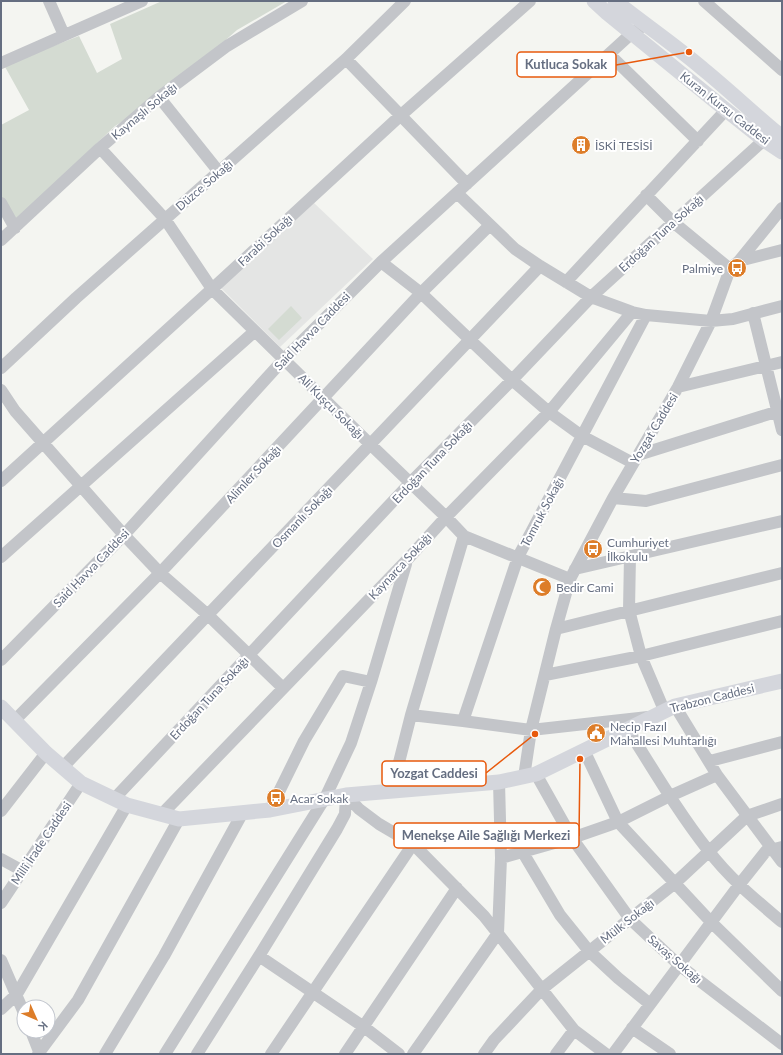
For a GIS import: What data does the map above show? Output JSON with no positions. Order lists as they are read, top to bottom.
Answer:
{
  "streets": {
    "main road": ["Kuran Kursu Caddesi", "Trabzon Caddesi"],
    "street": [
      "Kaynaşlı Sokağı",
      "Düzce Sokağı",
      "Erdoğan Tuna Sokağı",
      "Farabi Sokağı",
      "Said Havva Caddesi",
      "Ali Kuşçu Sokağı",
      "Yozgat Caddesi",
      "Alimler Sokağı",
      "Tomruk Sokağı",
      "Osmanlı Sokağı",
      "Kaynarca Sokağı",
      "Millî İrade Caddesi",
      "Mülk Sokağı",
      "Savaş Sokağı"
    ]
  },
  "crossings": [
    ["Kuran Kursu Caddesi", "Erdoğan Tuna Sokağı"],
    ["Kuran Kursu Caddesi", "Said Havva Caddesi"],
    ["Kaynaşlı Sokağı", "Ali Kuşçu Sokağı"],
    ["Düzce Sokağı", "Ali Kuşçu Sokağı"],
    ["Erdoğan Tuna Sokağı", "Ali Kuşçu Sokağı"],
    ["Erdoğan Tuna Sokağı", "Trabzon Caddesi"],
    ["Farabi Sokağı", "Ali Kuşçu Sokağı"],
    ["Said Havva Caddesi", "Ali Kuşçu Sokağı"],
    ["Ali Kuşçu Sokağı", "Yozgat Caddesi"],
    ["Ali Kuşçu Sokağı", "Alimler Sokağı"],
    ["Ali Kuşçu Sokağı", "Tomruk Sokağı"],
    ["Ali Kuşçu Sokağı", "Osmanlı Sokağı"],
    ["Ali Kuşçu Sokağı", "Kaynarca Sokağı"],
    ["Yozgat Caddesi", "Trabzon Caddesi"],
    ["Yozgat Caddesi", "Savaş Sokağı"],
    ["Alimler Sokağı", "Trabzon Caddesi"],
    ["Osmanlı Sokağı", "Trabzon Caddesi"],
    ["Kaynarca Sokağı", "Trabzon Caddesi"],
    ["Trabzon Caddesi", "Millî İrade Caddesi"],
    ["Trabzon Caddesi", "Savaş Sokağı"],
    ["Mülk Sokağı", "Savaş Sokağı"]
  ],
  "places": {
    "other": ["Kutluca Sokak", "Yozgat Caddesi", "Menekşe Aile Sağlığı Merkezi"],
    "building": ["İSKİ TESİSİ"],
    "bus stop": ["Palmiye", "Cumhuriyet İlkokulu", "Acar Sokak"],
    "mosque": ["Bedir Cami"],
    "public building": ["Necip Fazıl Mahallesi Muhtarlığı"]
  },
  "north": "bottom right"
}
